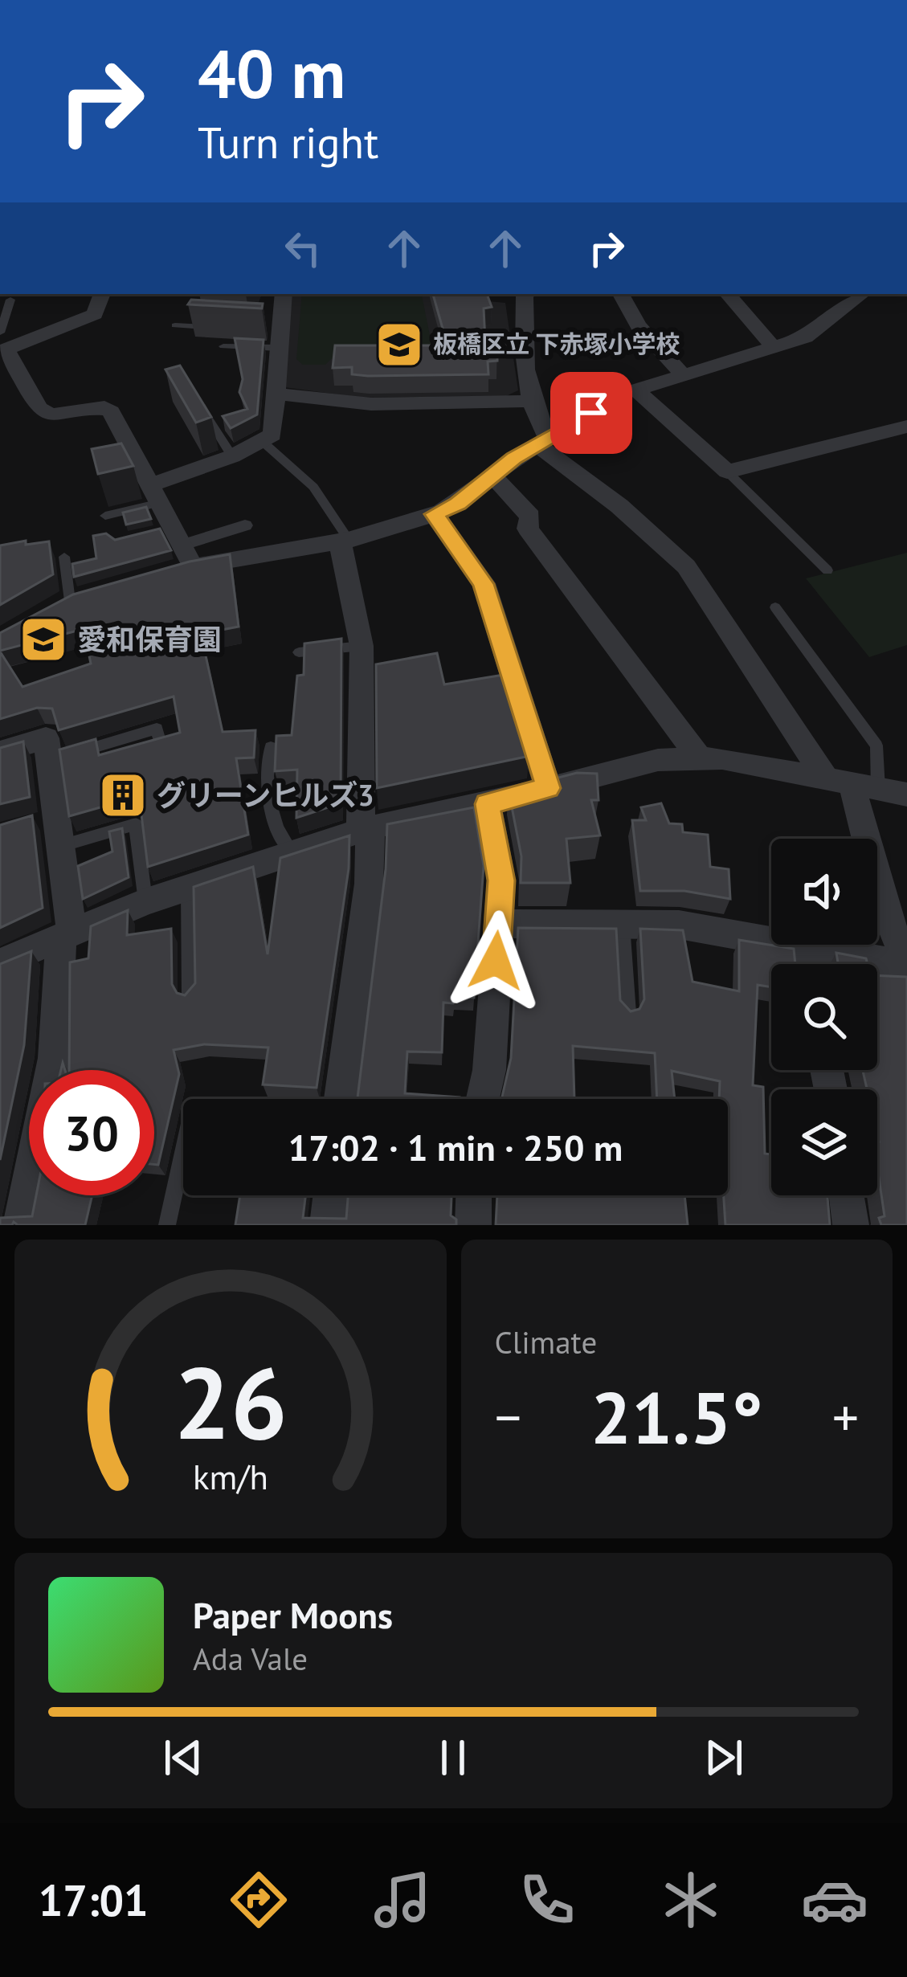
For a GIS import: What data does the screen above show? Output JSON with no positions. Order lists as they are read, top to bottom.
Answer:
{
  "places": {
    "school or university": ["板橋区立 下赤塚小学校", "愛和保育園"],
    "building": ["グリーンヒルズ3"]
  },
  "page": {
    "turn": ["40 m", "Turn right"],
    "limit": "30",
    "trip": "17:02 · 1 min · 250 m",
    "tile": "Climate",
    "heat": ["−", "21.5°", "+"],
    "song": ["Paper Moons", "Ada Vale"],
    "tabs": "17:01",
    "gauge": ["26", "km/h"]
  }
}
